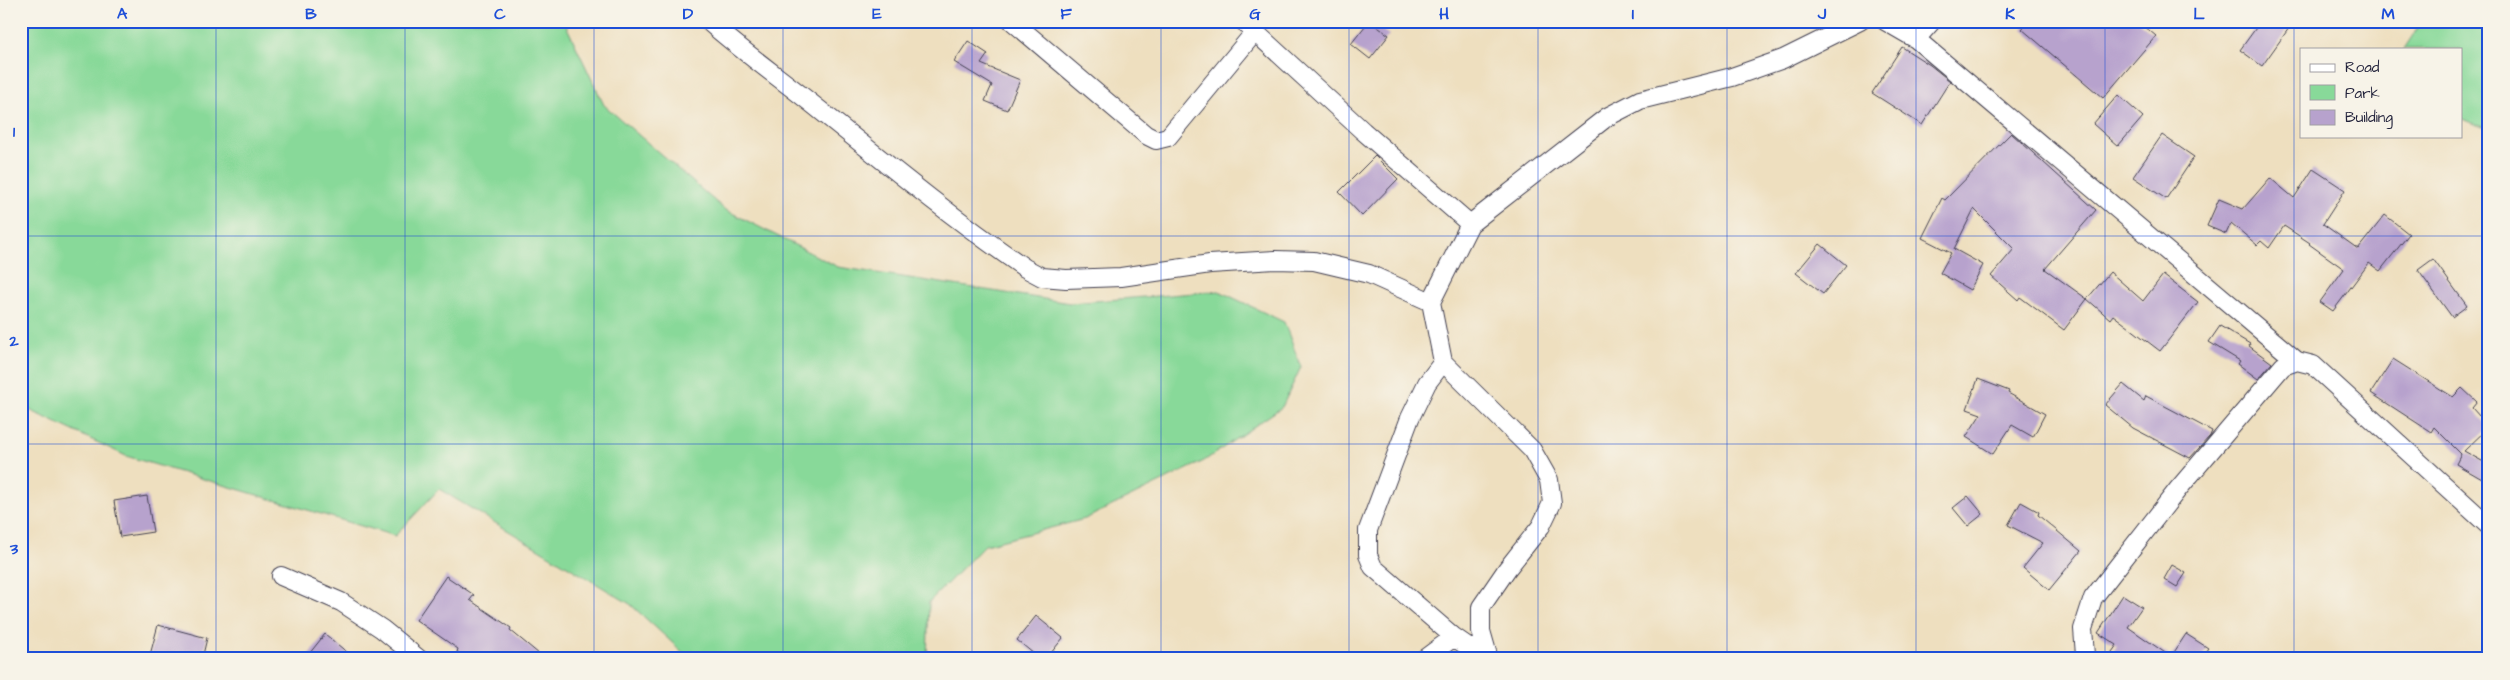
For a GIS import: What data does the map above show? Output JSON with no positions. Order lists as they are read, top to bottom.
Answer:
{
  "legend": ["Road", "Park", "Building"],
  "grid": {
    "columns": [
      "A",
      "B",
      "C",
      "D",
      "E",
      "F",
      "G",
      "H",
      "I",
      "J",
      "K",
      "L",
      "M"
    ],
    "rows": ["1", "2", "3"]
  }
}
